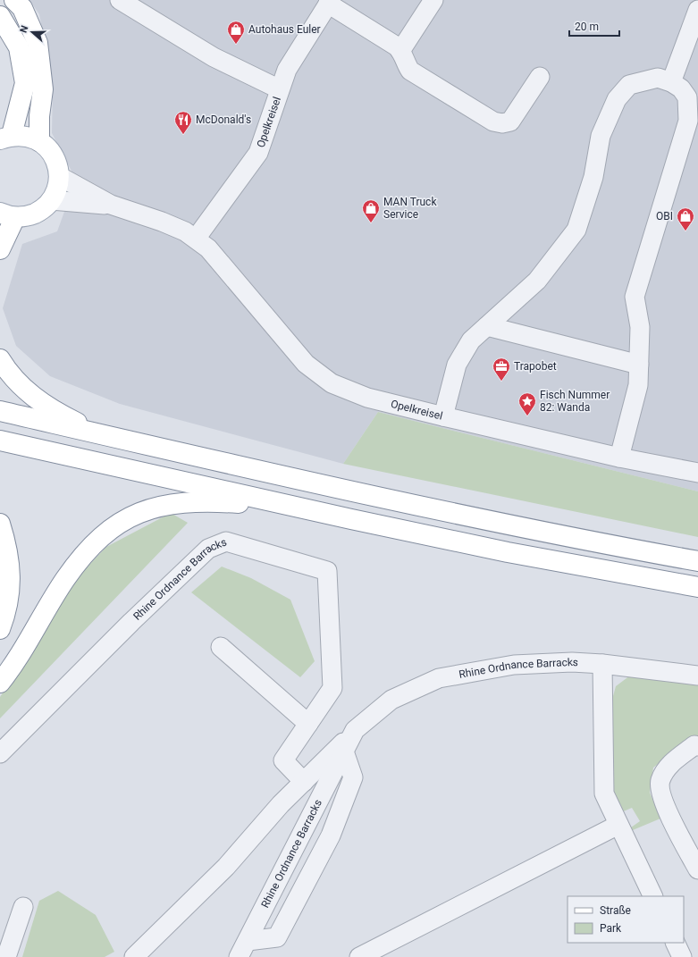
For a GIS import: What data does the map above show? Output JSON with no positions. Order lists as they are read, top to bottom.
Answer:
{
  "streets": {
    "street": ["Opelkreisel", "Rhine Ordnance Barracks"]
  },
  "places": {
    "shop": ["Autohaus Euler", "MAN Truck Service", "OBI"],
    "restaurant": ["McDonald's"],
    "office": ["Trapobet"],
    "place": ["Fisch Nummer 82: Wanda"]
  },
  "legend": ["Straße", "Park"],
  "scale_bar": "20 m",
  "north": "left"
}
